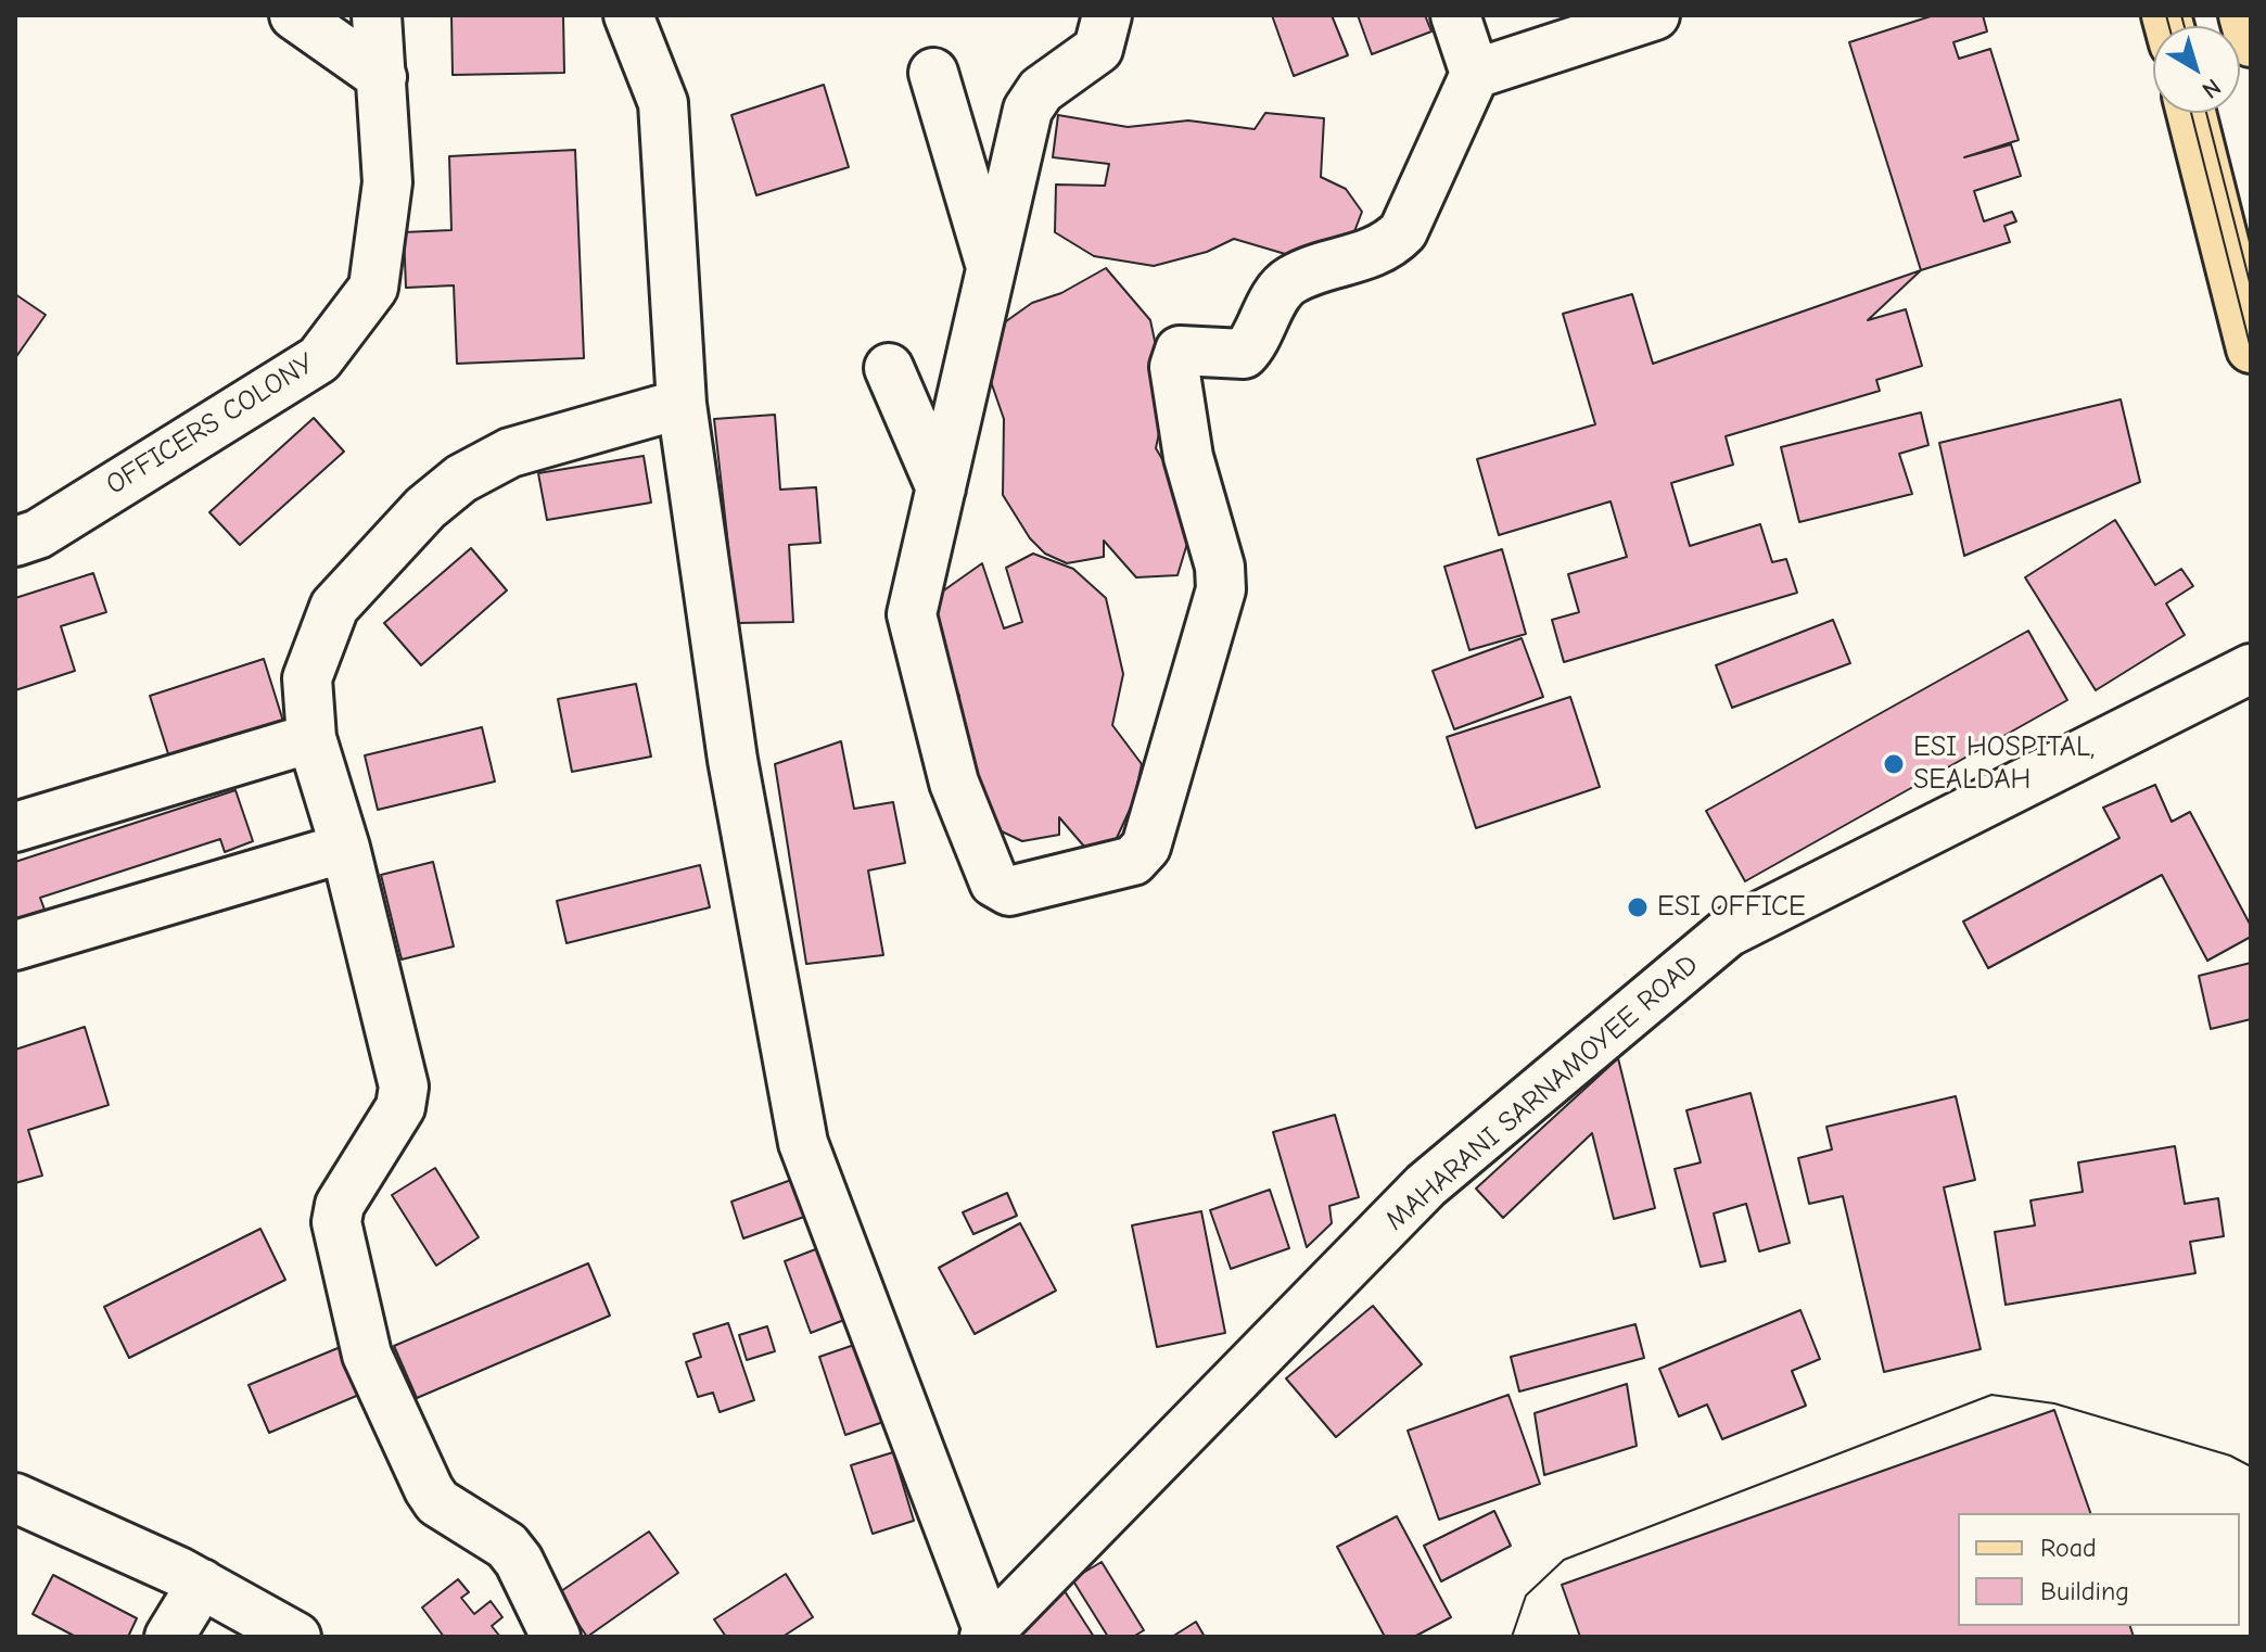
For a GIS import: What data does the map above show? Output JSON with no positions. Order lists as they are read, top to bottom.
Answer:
{
  "streets": {
    "street": ["OFFICERS COLONY", "MAHARANI SARNAMOYEE ROAD"]
  },
  "places": ["ESI HOSPITAL, SEALDAH", "ESI OFFICE"],
  "legend": ["Road", "Building"],
  "north": "bottom right"
}
